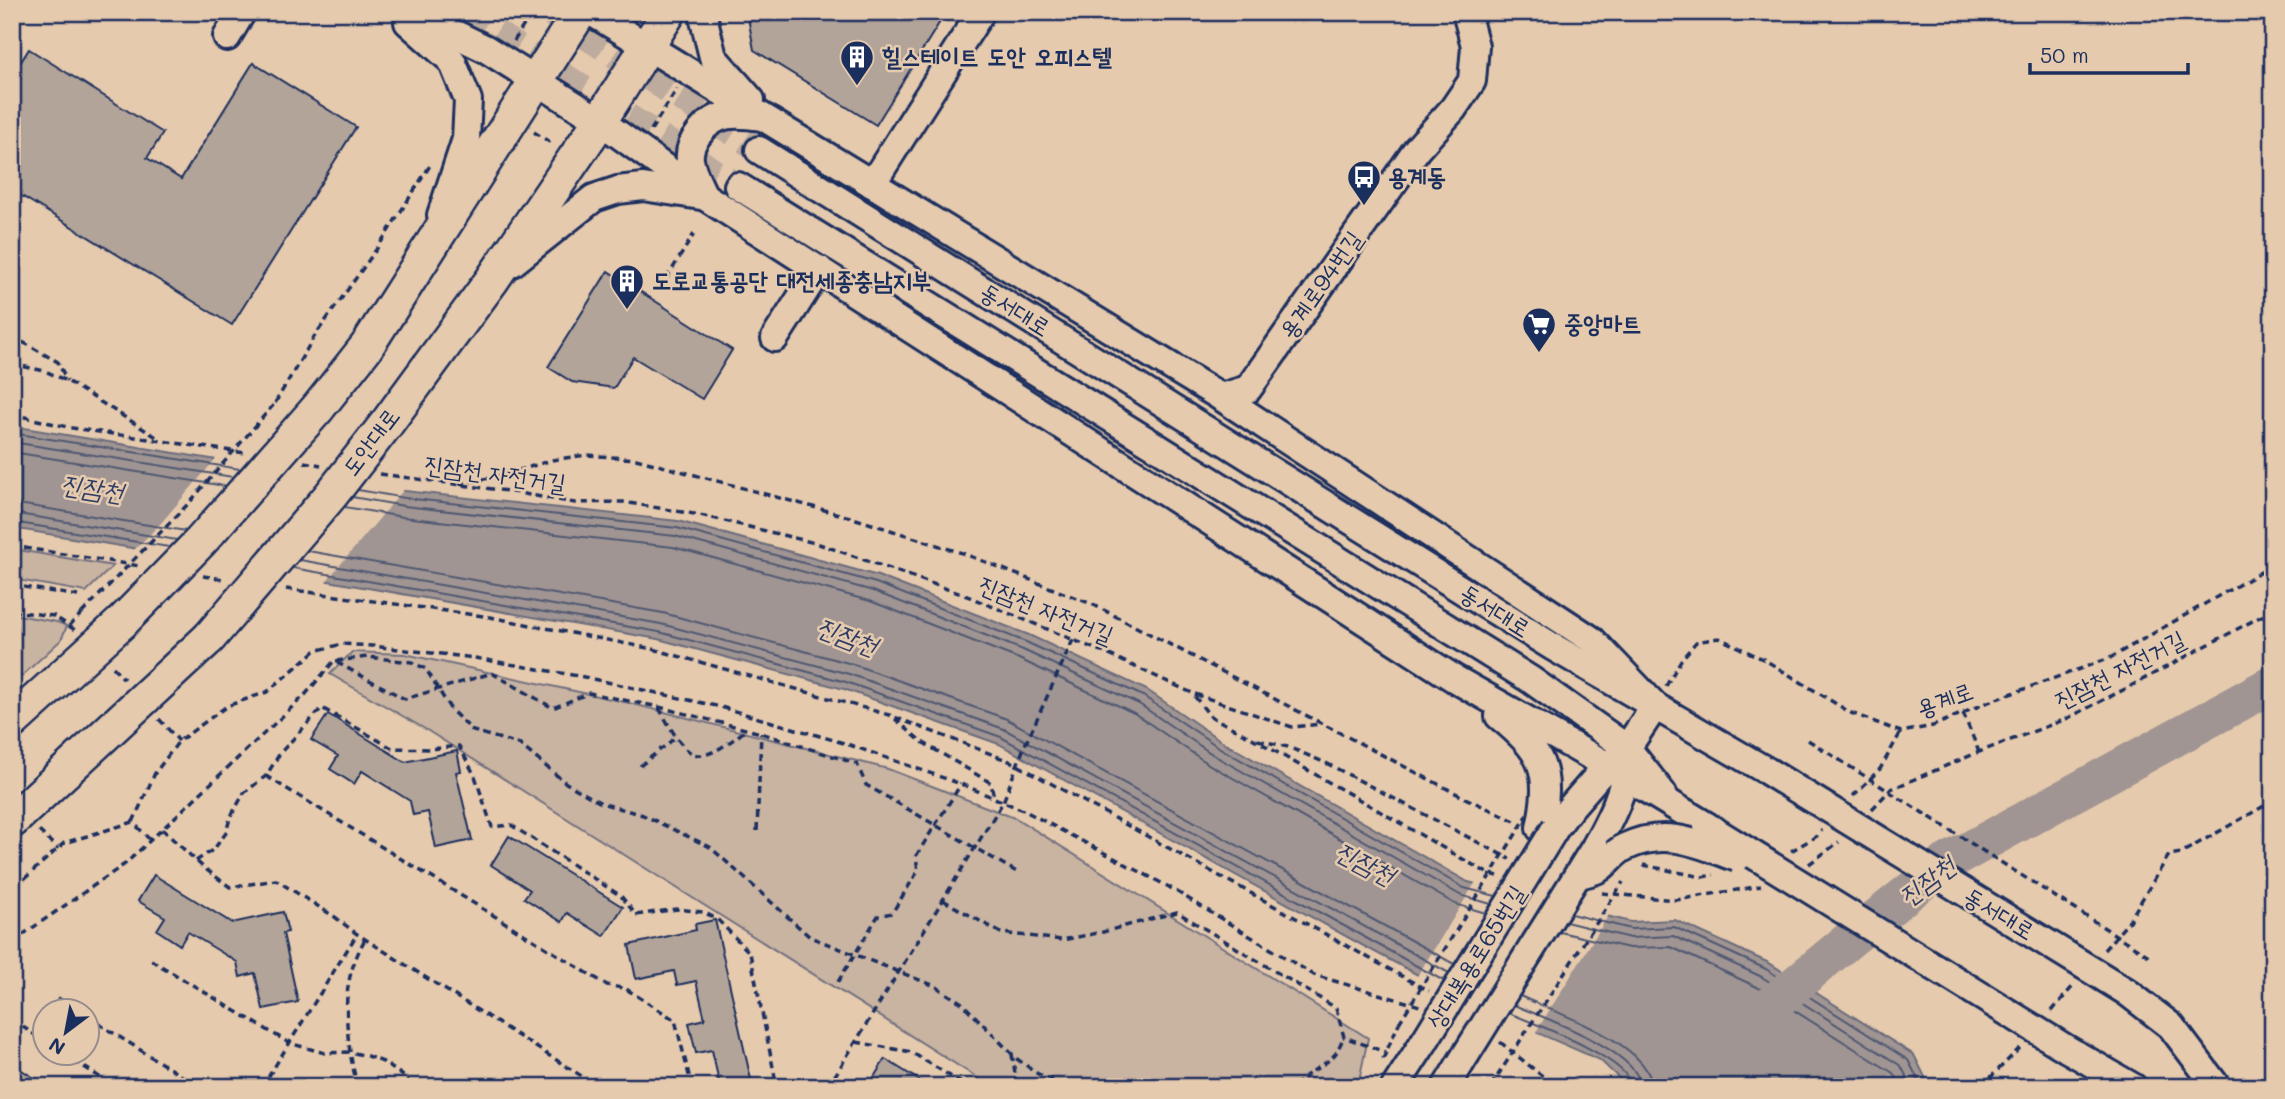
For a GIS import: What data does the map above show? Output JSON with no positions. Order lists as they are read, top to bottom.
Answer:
{
  "streets": {
    "main road": ["도안대로"],
    "street": ["용계로94번길", "동서대로", "상대복용로65번길"],
    "path": ["진잠천 자전거길", "용계로"]
  },
  "crossings": [
    ["동서대로", "용계로"],
    ["동서대로", "상대복용로65번길"],
    ["용계로", "상대복용로65번길"]
  ],
  "water": ["진잠천"],
  "places": {
    "building": ["힐스테이트 도안 오피스텔", "도로교통공단 대전세종충남지부"],
    "bus stop": ["용계동"],
    "supermarket": ["중앙마트"]
  },
  "scale_bar": "50 m",
  "north": "bottom left"
}
